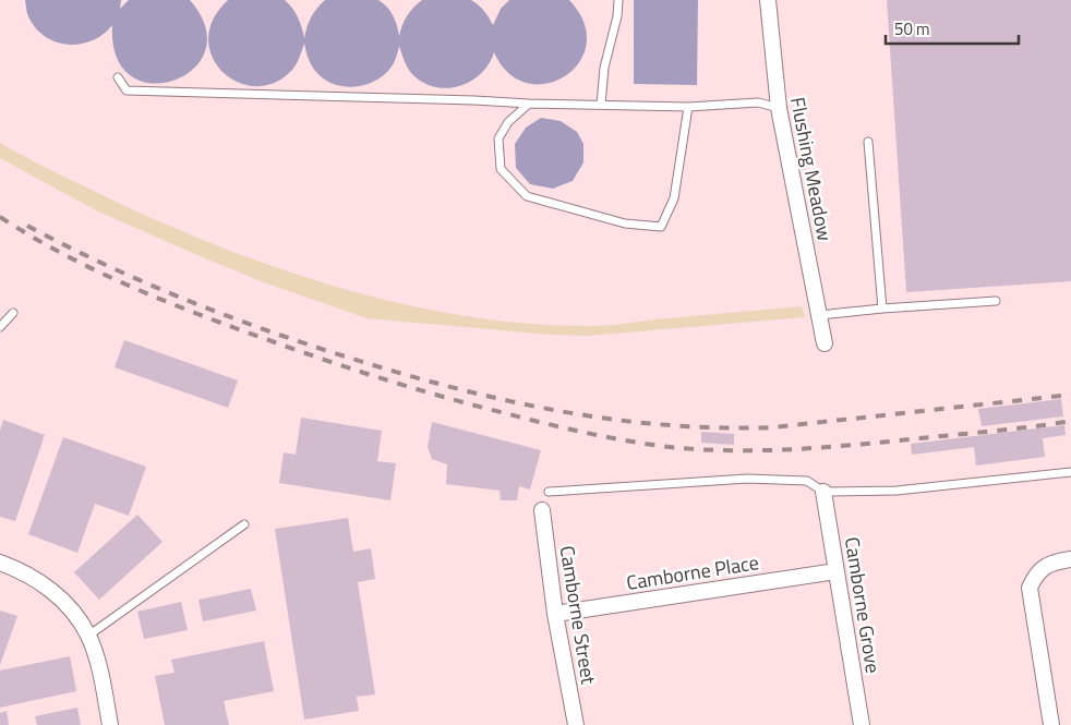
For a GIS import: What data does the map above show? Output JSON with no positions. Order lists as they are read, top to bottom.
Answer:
{
  "streets": {
    "street": [
      "Flushing Meadow",
      "Camborne Place",
      "Camborne Grove",
      "Camborne Street"
    ]
  },
  "crossings": [
    ["Camborne Place", "Camborne Grove"],
    ["Camborne Place", "Camborne Street"]
  ],
  "scale_bar": "50 m"
}
